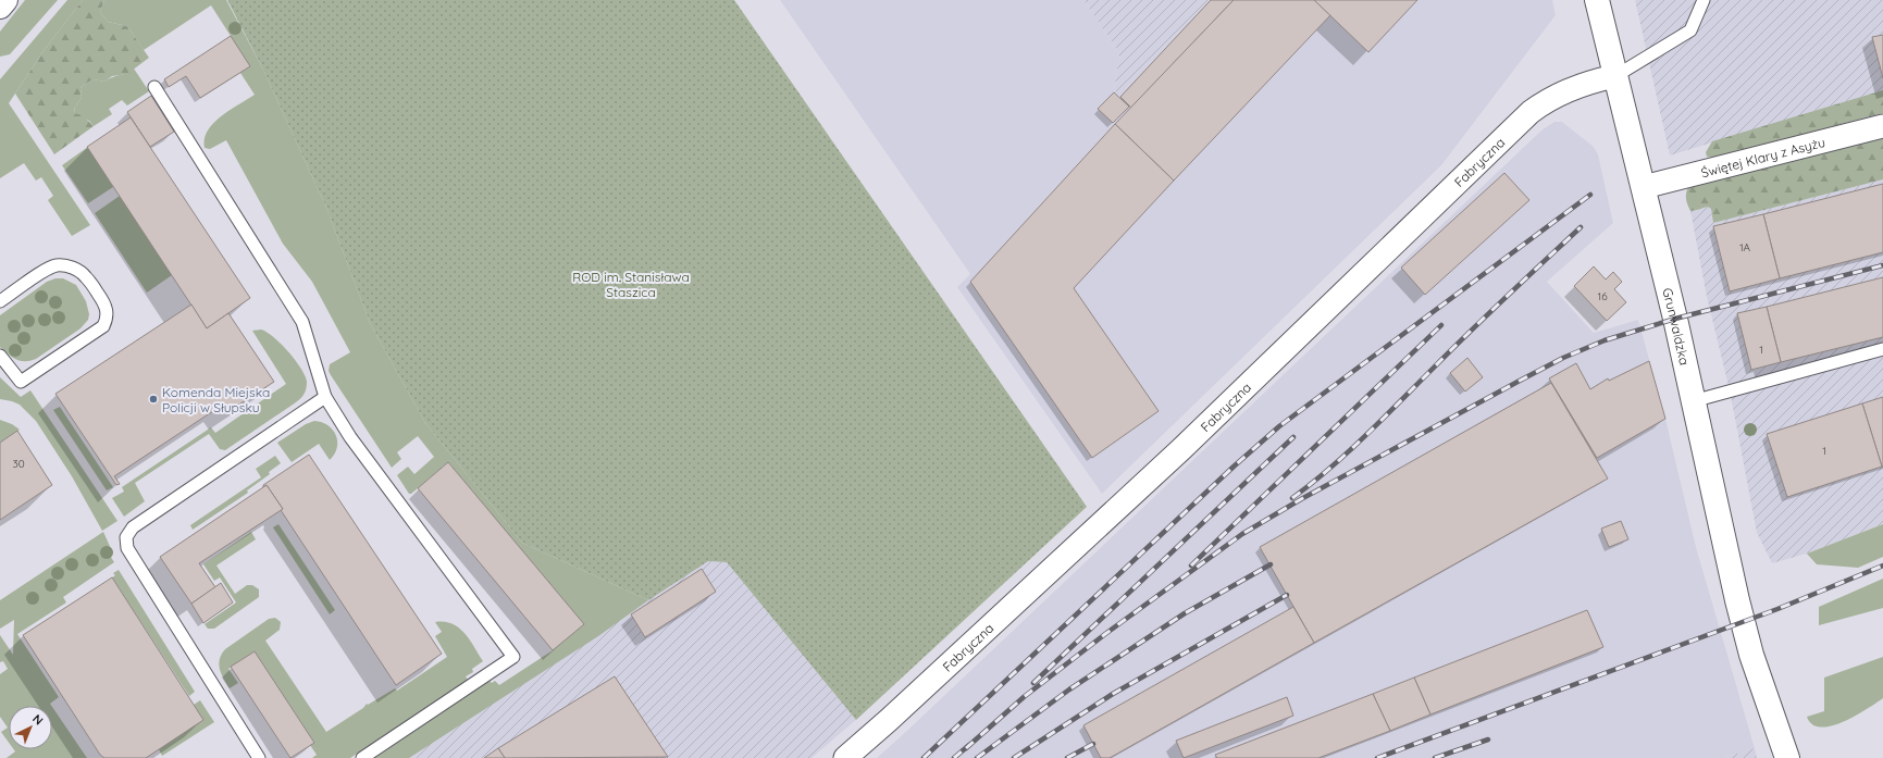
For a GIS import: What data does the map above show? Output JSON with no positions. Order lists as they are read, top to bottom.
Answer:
{
  "streets": {
    "street": ["Świętej Klary z Asyżu", "Fabryczna", "Grunwaldzka"]
  },
  "crossings": [
    ["Świętej Klary z Asyżu", "Grunwaldzka"],
    ["Fabryczna", "Grunwaldzka"]
  ],
  "parks": ["ROD im. Stanisława Staszica"],
  "places": ["Komenda Miejska Policji w Słupsku"],
  "house_numbers": [
    "1A",
    "16",
    "1",
    "1",
    "30"
  ],
  "north": "top right"
}
